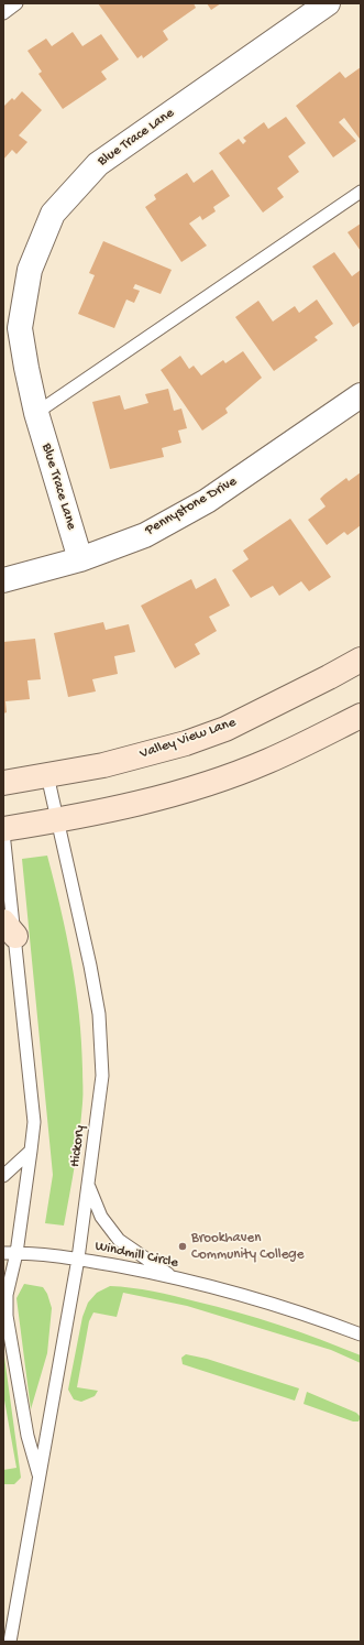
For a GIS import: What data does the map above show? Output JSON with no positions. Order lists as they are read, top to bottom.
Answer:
{
  "streets": {
    "main road": ["Valley View Lane"],
    "street": ["Blue Trace Lane", "Pennystone Drive"],
    "lane": ["Hickory", "Windmill Circle"]
  },
  "crossings": [
    ["Blue Trace Lane", "Pennystone Drive"],
    ["Valley View Lane", "Hickory"],
    ["Hickory", "Windmill Circle"]
  ],
  "places": ["Brookhaven Community College"]
}
